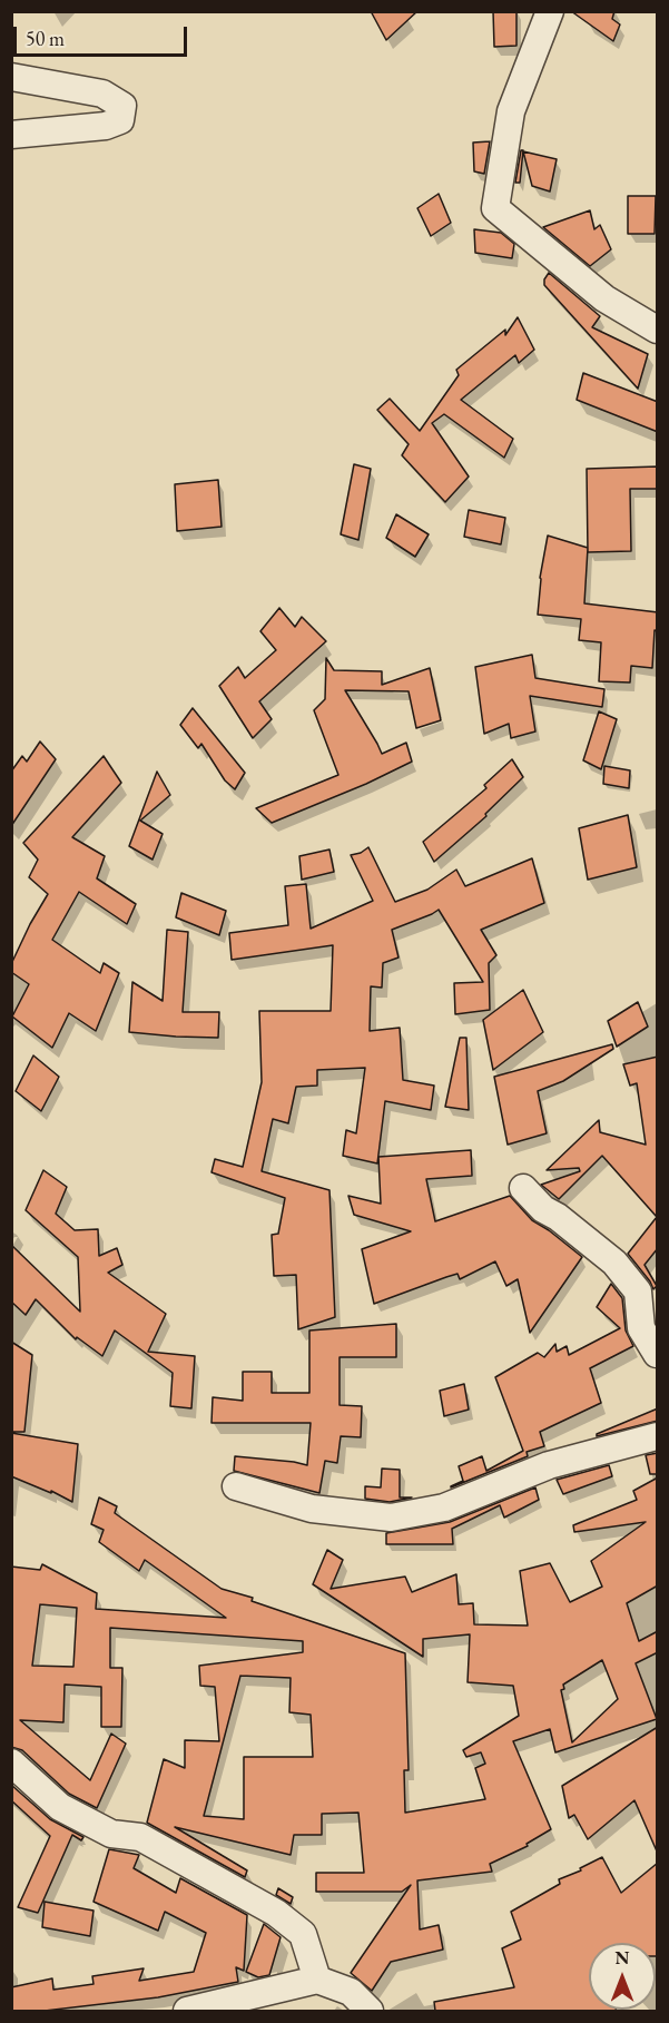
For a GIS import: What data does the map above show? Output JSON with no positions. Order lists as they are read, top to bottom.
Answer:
{
  "scale_bar": "50 m",
  "north": "top"
}
